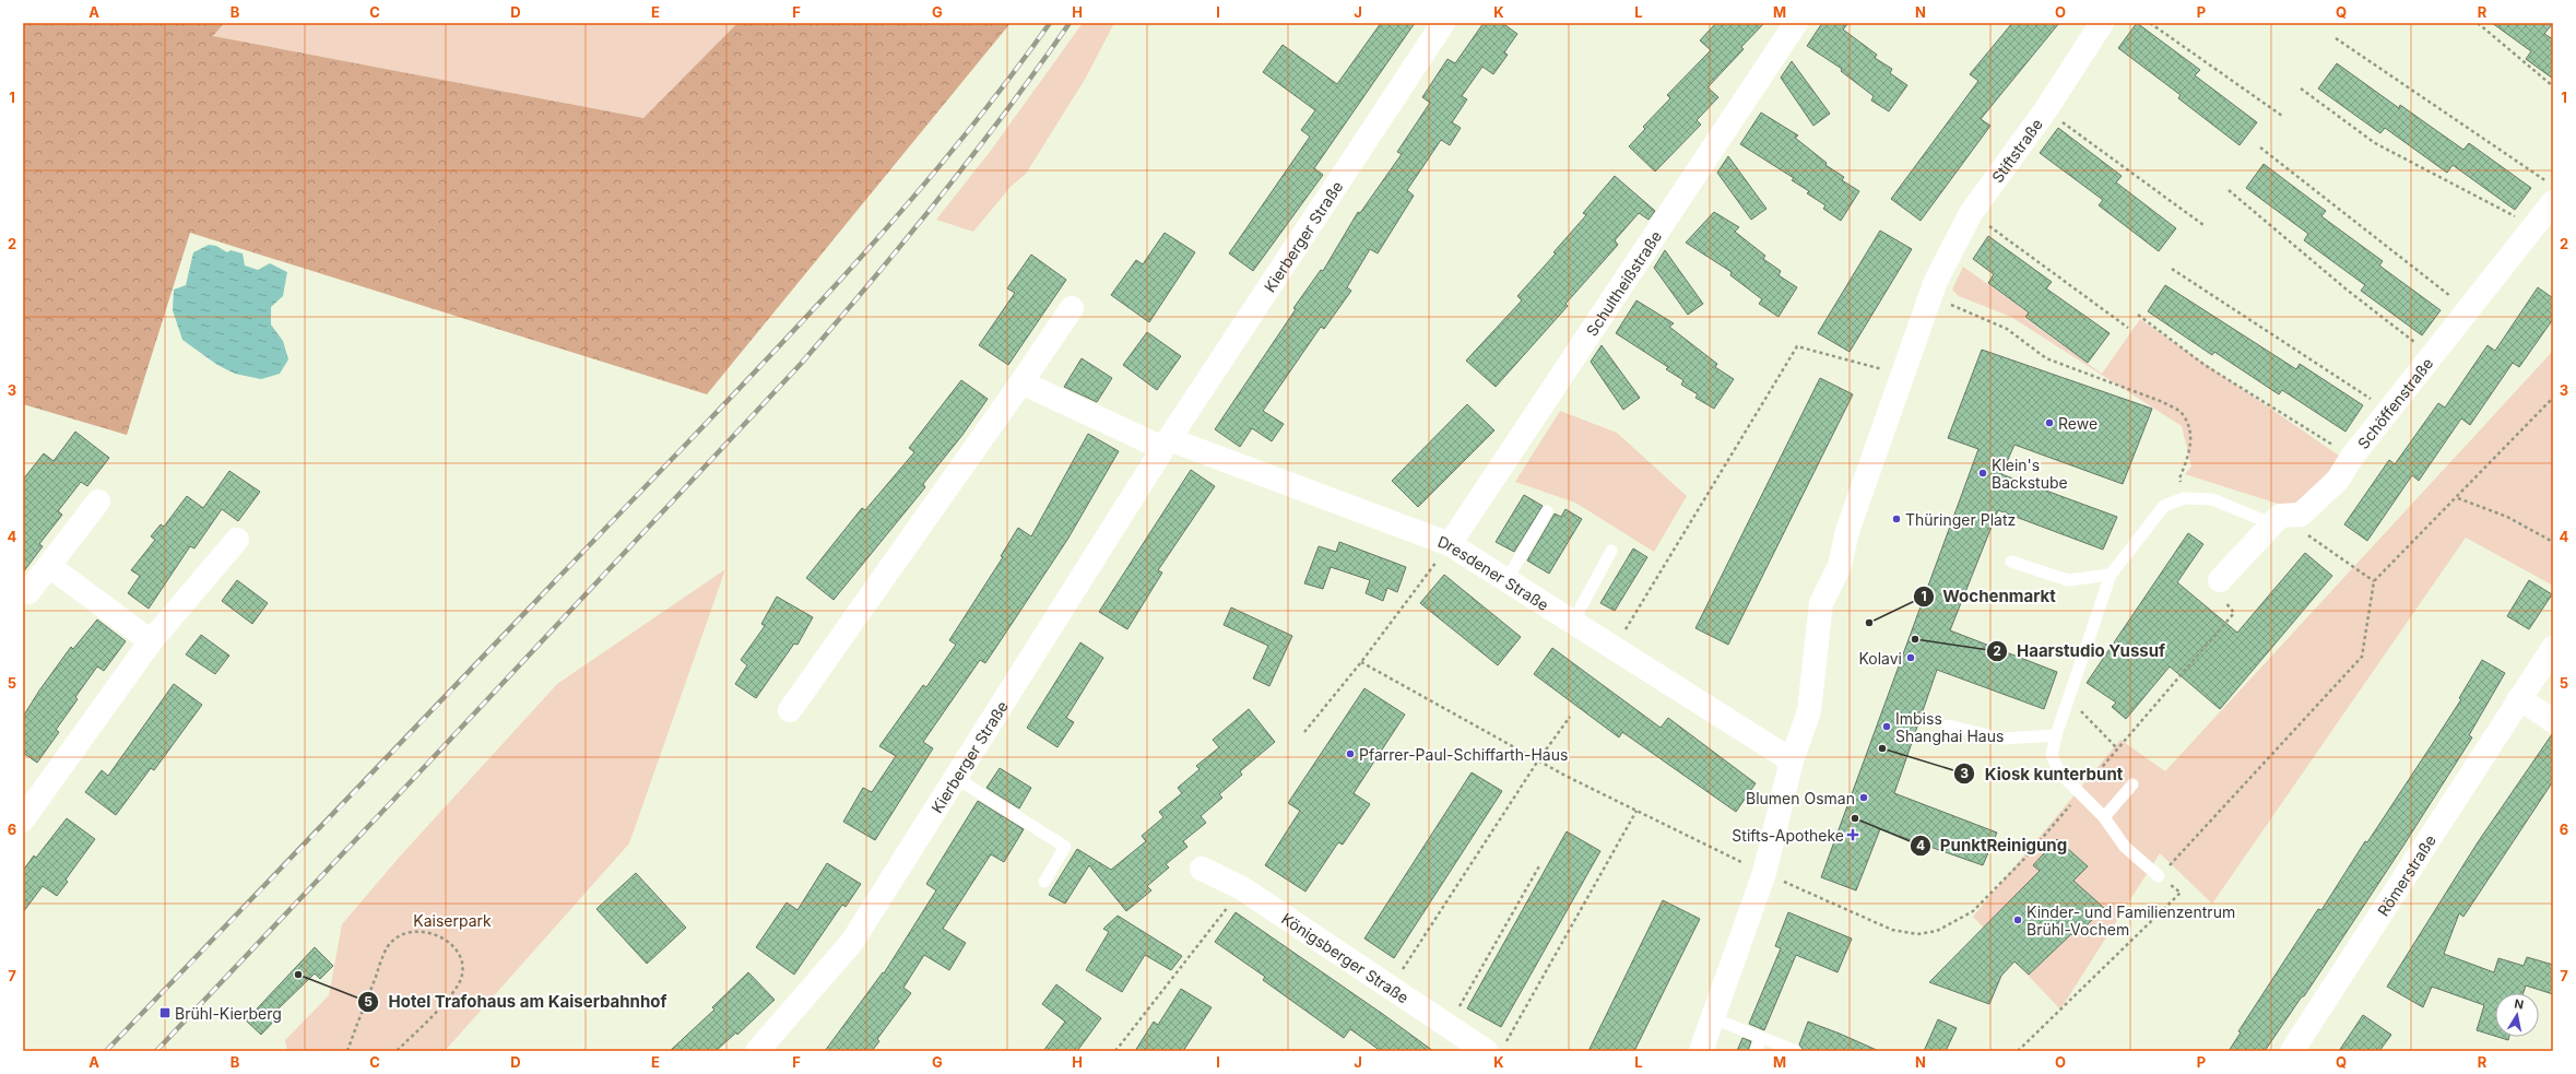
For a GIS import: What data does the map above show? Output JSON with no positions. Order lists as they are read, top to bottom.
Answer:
{
  "streets": {
    "street": [
      "Stiftstraße",
      "Kierberger Straße",
      "Schultheißstraße",
      "Schöffenstraße",
      "Dresdener Straße",
      "Römerstraße",
      "Königsberger Straße"
    ]
  },
  "crossings": [
    ["Kierberger Straße", "Dresdener Straße"],
    ["Schultheißstraße", "Dresdener Straße"]
  ],
  "parks": ["Kaiserpark"],
  "places": {
    "other": [
      "Rewe",
      "Klein's Backstube",
      "Thüringer Platz",
      "Wochenmarkt",
      "Haarstudio Yussuf",
      "Kolavi",
      "Imbiss Shanghai Haus",
      "Kiosk kunterbunt",
      "Pfarrer-Paul-Schiffarth-Haus",
      "Blumen Osman",
      "PunktReinigung",
      "Kinder- und Familienzentrum Brühl-Vochem",
      "Hotel Trafohaus am Kaiserbahnhof"
    ],
    "health": ["Stifts-Apotheke"],
    "transit": ["Brühl-Kierberg"]
  },
  "north": "top",
  "grid": {
    "columns": [
      "A",
      "B",
      "C",
      "D",
      "E",
      "F",
      "G",
      "H",
      "I",
      "J",
      "K",
      "L",
      "M",
      "N",
      "O",
      "P",
      "Q",
      "R"
    ],
    "rows": [
      "1",
      "2",
      "3",
      "4",
      "5",
      "6",
      "7"
    ]
  }
}
